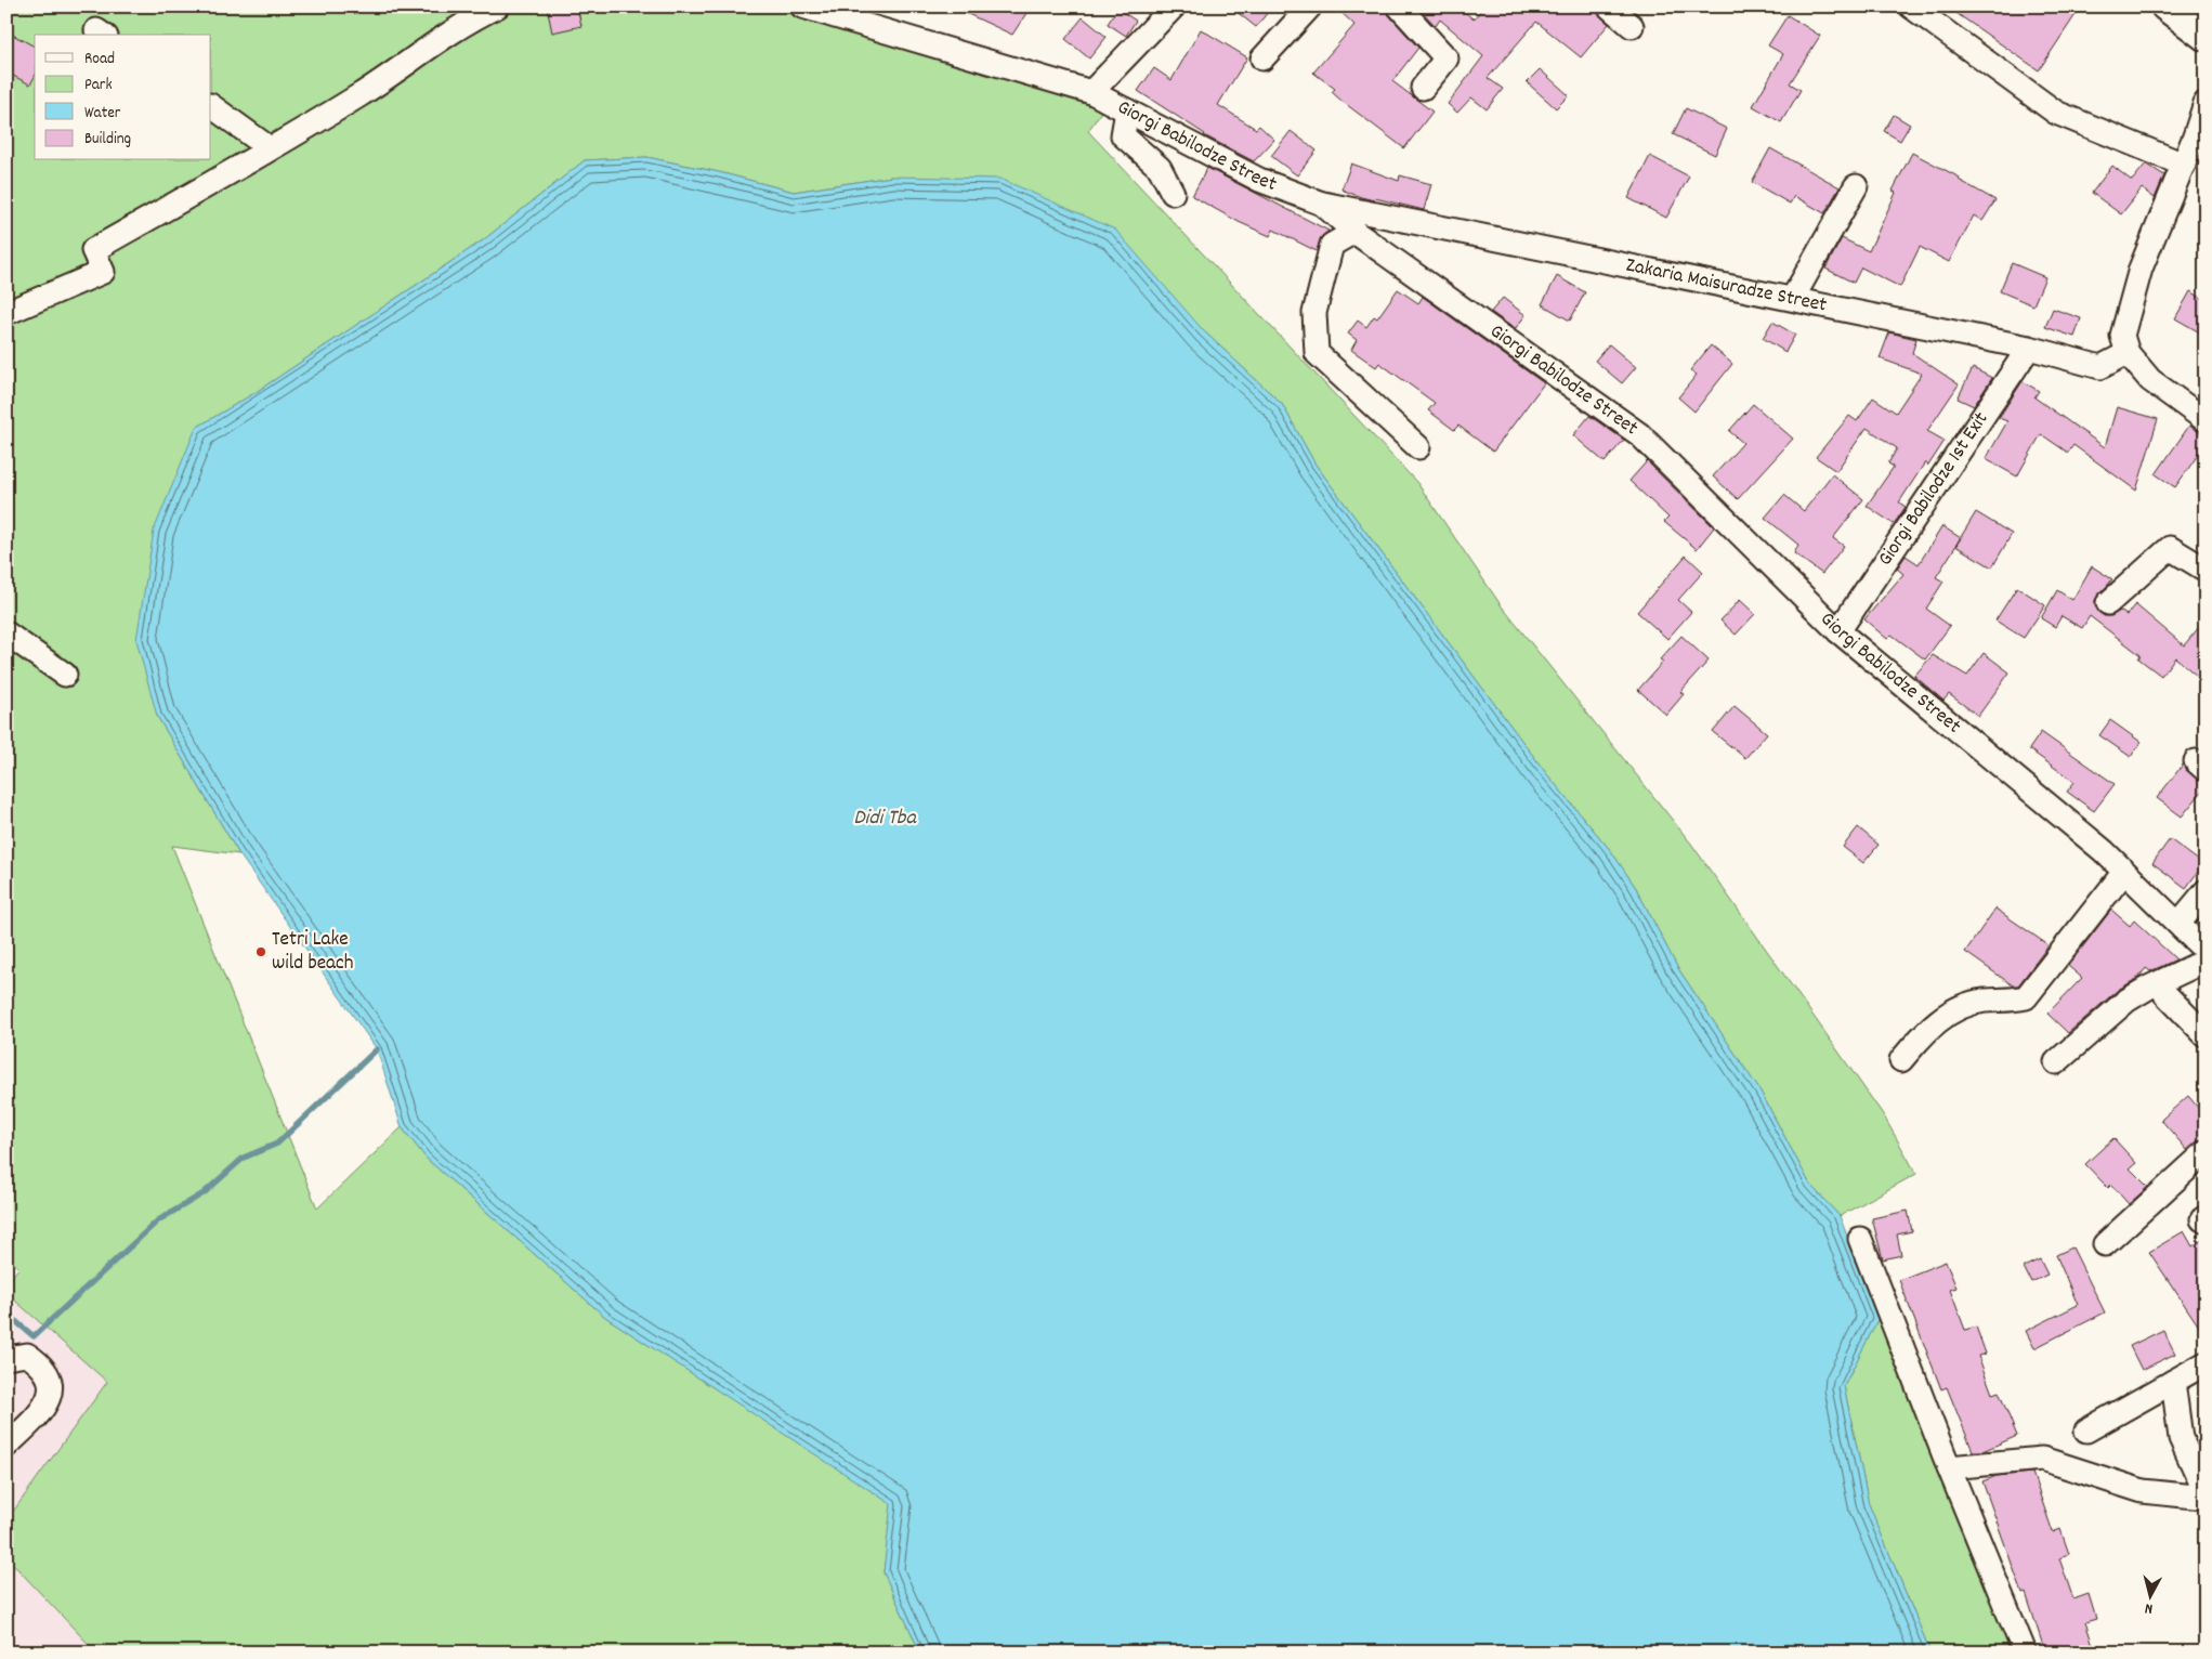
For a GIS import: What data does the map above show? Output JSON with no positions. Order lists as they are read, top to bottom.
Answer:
{
  "streets": {
    "street": ["Giorgi Babilodze Street", "Zakaria Maisuradze Street", "Giorgi Babilodze 1st Exit"]
  },
  "crossings": [
    ["Giorgi Babilodze Street", "Zakaria Maisuradze Street"],
    ["Giorgi Babilodze Street", "Giorgi Babilodze 1st Exit"],
    ["Zakaria Maisuradze Street", "Giorgi Babilodze 1st Exit"]
  ],
  "water": ["Didi Tba"],
  "places": ["Tetri Lake wild beach"],
  "legend": [
    "Road",
    "Park",
    "Water",
    "Building"
  ],
  "north": "bottom"
}
